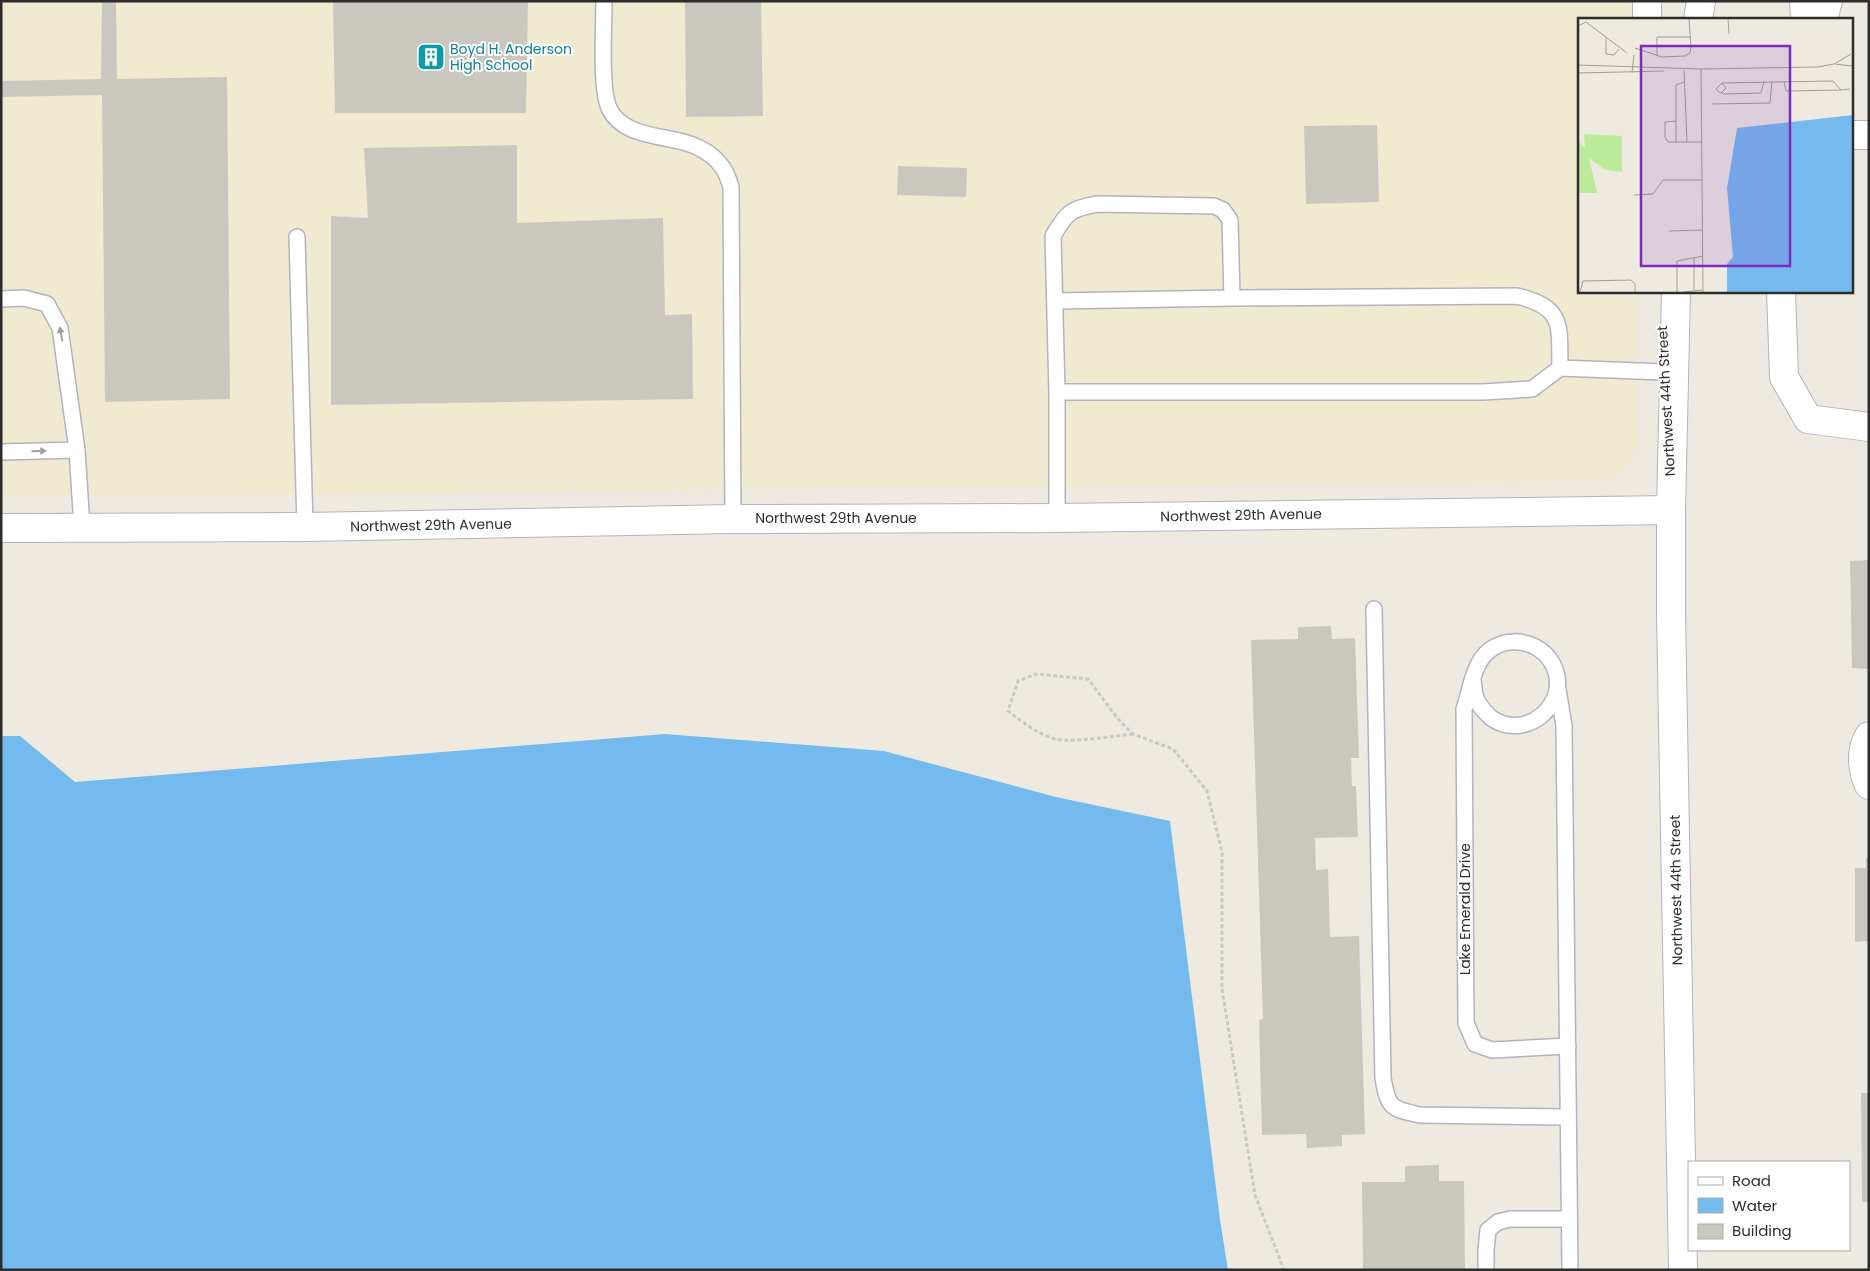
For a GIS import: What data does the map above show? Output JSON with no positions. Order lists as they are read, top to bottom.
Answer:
{
  "streets": {
    "street": ["Northwest 44th Street", "Northwest 29th Avenue"],
    "lane": ["Lake Emerald Drive"]
  },
  "crossings": [
    ["Northwest 44th Street", "Northwest 29th Avenue"]
  ],
  "places": {
    "building": ["Boyd H. Anderson High School"]
  },
  "legend": ["Road", "Water", "Building"]
}
